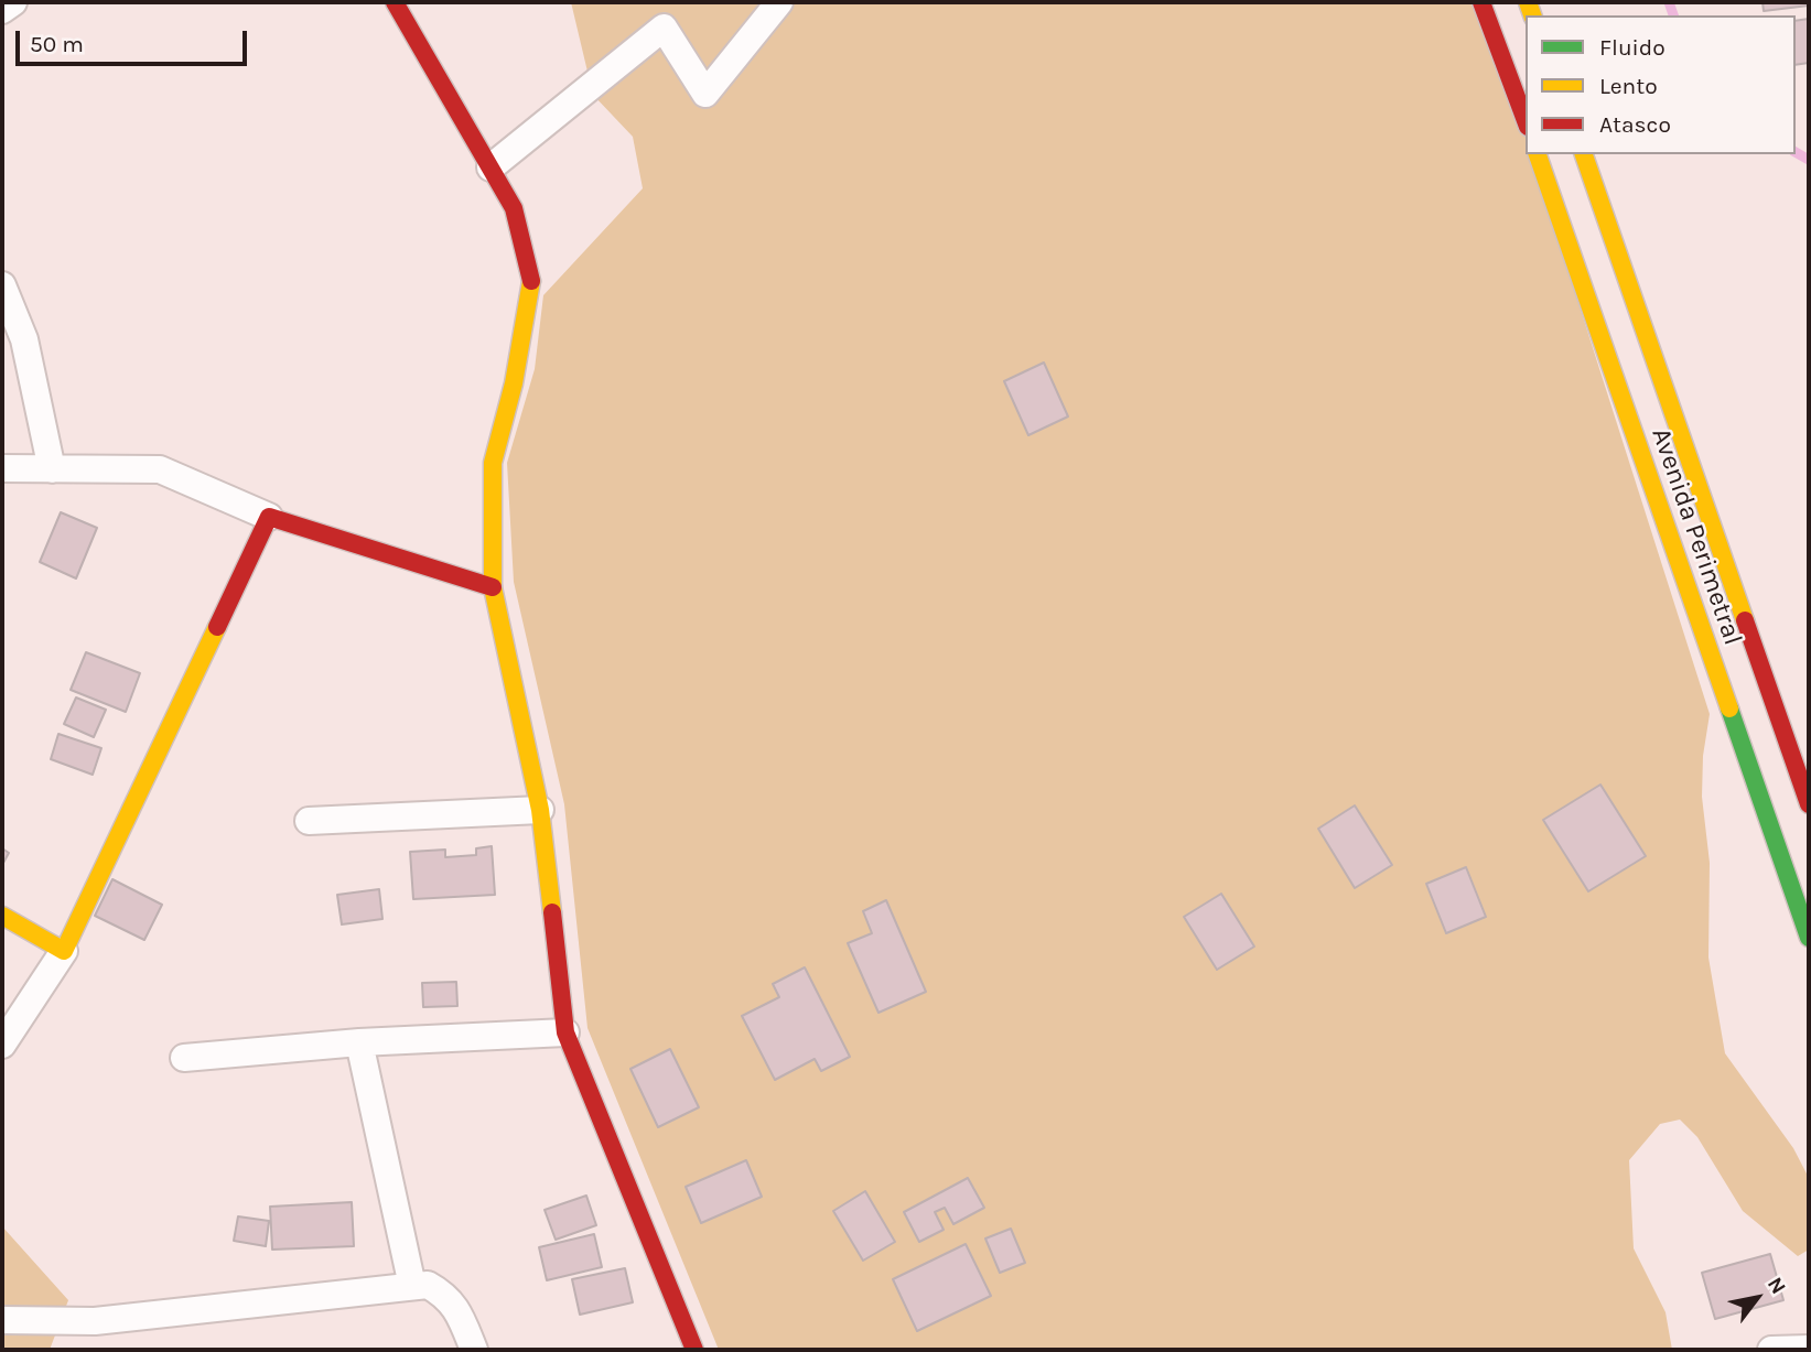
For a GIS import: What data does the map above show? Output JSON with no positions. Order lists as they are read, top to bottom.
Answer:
{
  "streets": {
    "street": ["Avenida Perimetral"]
  },
  "legend": ["Fluido", "Lento", "Atasco"],
  "scale_bar": "50 m",
  "north": "top right"
}
